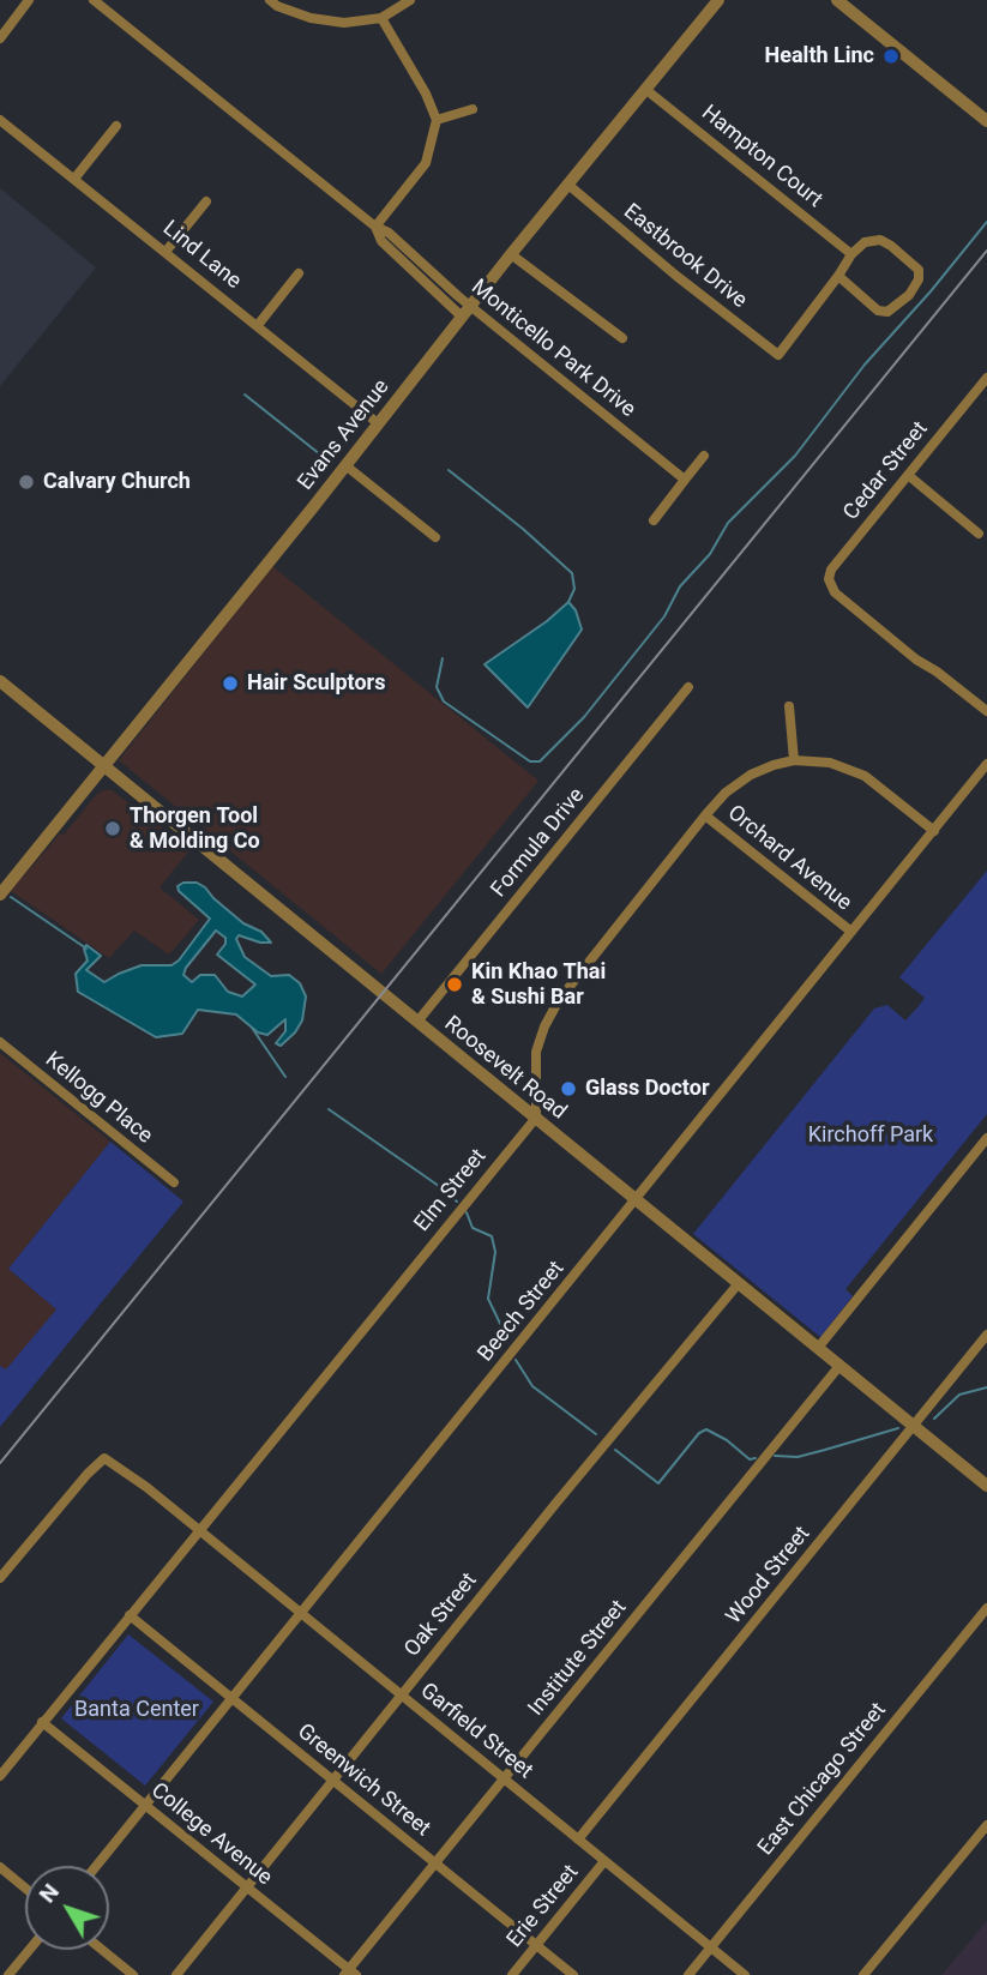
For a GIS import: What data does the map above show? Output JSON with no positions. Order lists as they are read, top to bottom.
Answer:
{
  "streets": {
    "street": [
      "Hampton Court",
      "Lind Lane",
      "Eastbrook Drive",
      "Monticello Park Drive",
      "Evans Avenue",
      "Cedar Street",
      "Formula Drive",
      "Orchard Avenue",
      "Roosevelt Road",
      "Kellogg Place",
      "Elm Street",
      "Beech Street",
      "Wood Street",
      "Oak Street",
      "Institute Street",
      "Garfield Street",
      "East Chicago Street",
      "Greenwich Street",
      "College Avenue",
      "Erie Street"
    ]
  },
  "crossings": [
    ["Hampton Court", "Eastbrook Drive"],
    ["Hampton Court", "Evans Avenue"],
    ["Lind Lane", "Evans Avenue"],
    ["Eastbrook Drive", "Evans Avenue"],
    ["Monticello Park Drive", "Evans Avenue"],
    ["Evans Avenue", "Roosevelt Road"],
    ["Formula Drive", "Roosevelt Road"],
    ["Orchard Avenue", "Beech Street"],
    ["Roosevelt Road", "Elm Street"],
    ["Roosevelt Road", "Beech Street"],
    ["Roosevelt Road", "Wood Street"],
    ["Roosevelt Road", "Oak Street"],
    ["Roosevelt Road", "Institute Street"],
    ["Elm Street", "Garfield Street"],
    ["Elm Street", "Greenwich Street"],
    ["Elm Street", "College Avenue"],
    ["Beech Street", "Garfield Street"],
    ["Beech Street", "Greenwich Street"],
    ["Beech Street", "College Avenue"],
    ["Wood Street", "Garfield Street"],
    ["Oak Street", "Garfield Street"],
    ["Oak Street", "Greenwich Street"],
    ["Oak Street", "College Avenue"],
    ["Institute Street", "Garfield Street"],
    ["Institute Street", "Greenwich Street"],
    ["Institute Street", "College Avenue"],
    ["Garfield Street", "East Chicago Street"],
    ["Garfield Street", "Erie Street"],
    ["Greenwich Street", "Erie Street"]
  ],
  "parks": ["Kirchoff Park", "Banta Center"],
  "places": [
    "Health Linc",
    "Calvary Church",
    "Hair Sculptors",
    "Thorgen Tool & Molding Co",
    "Kin Khao Thai & Sushi Bar",
    "Glass Doctor"
  ],
  "north": "top left"
}
